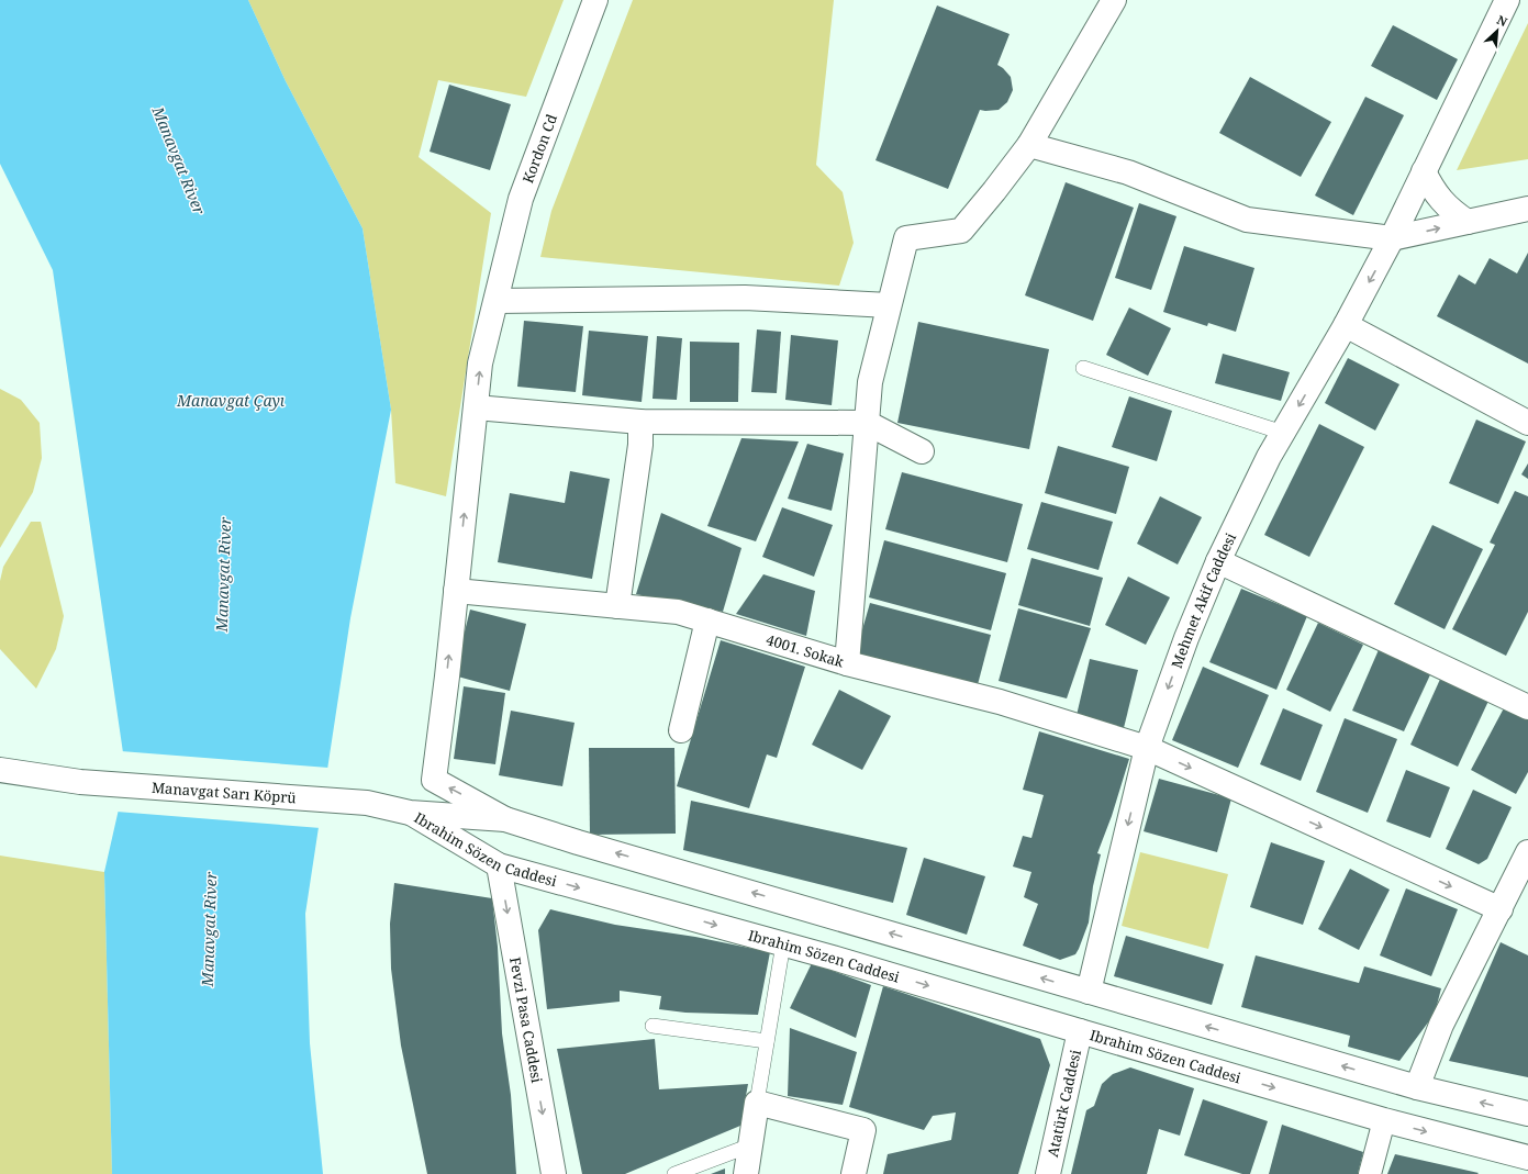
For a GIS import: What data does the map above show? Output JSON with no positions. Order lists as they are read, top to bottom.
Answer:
{
  "streets": {
    "street": [
      "Kordon Cd",
      "Mehmet Akif Caddesi",
      "4001. Sokak",
      "Manavgat Sarı Köprü",
      "Ibrahim Sözen Caddesi",
      "Fevzi Pasa Caddesi",
      "Atatürk Caddesi"
    ]
  },
  "crossings": [
    ["Kordon Cd", "4001. Sokak"],
    ["Kordon Cd", "Ibrahim Sözen Caddesi"],
    ["Mehmet Akif Caddesi", "4001. Sokak"],
    ["Mehmet Akif Caddesi", "Ibrahim Sözen Caddesi"],
    ["Manavgat Sarı Köprü", "Ibrahim Sözen Caddesi"],
    ["Ibrahim Sözen Caddesi", "Fevzi Pasa Caddesi"],
    ["Ibrahim Sözen Caddesi", "Atatürk Caddesi"]
  ],
  "one_way": ["Mehmet Akif Caddesi", "Fevzi Pasa Caddesi"],
  "water": ["Manavgat River", "Manavgat Çayı"],
  "north": "top right"
}
